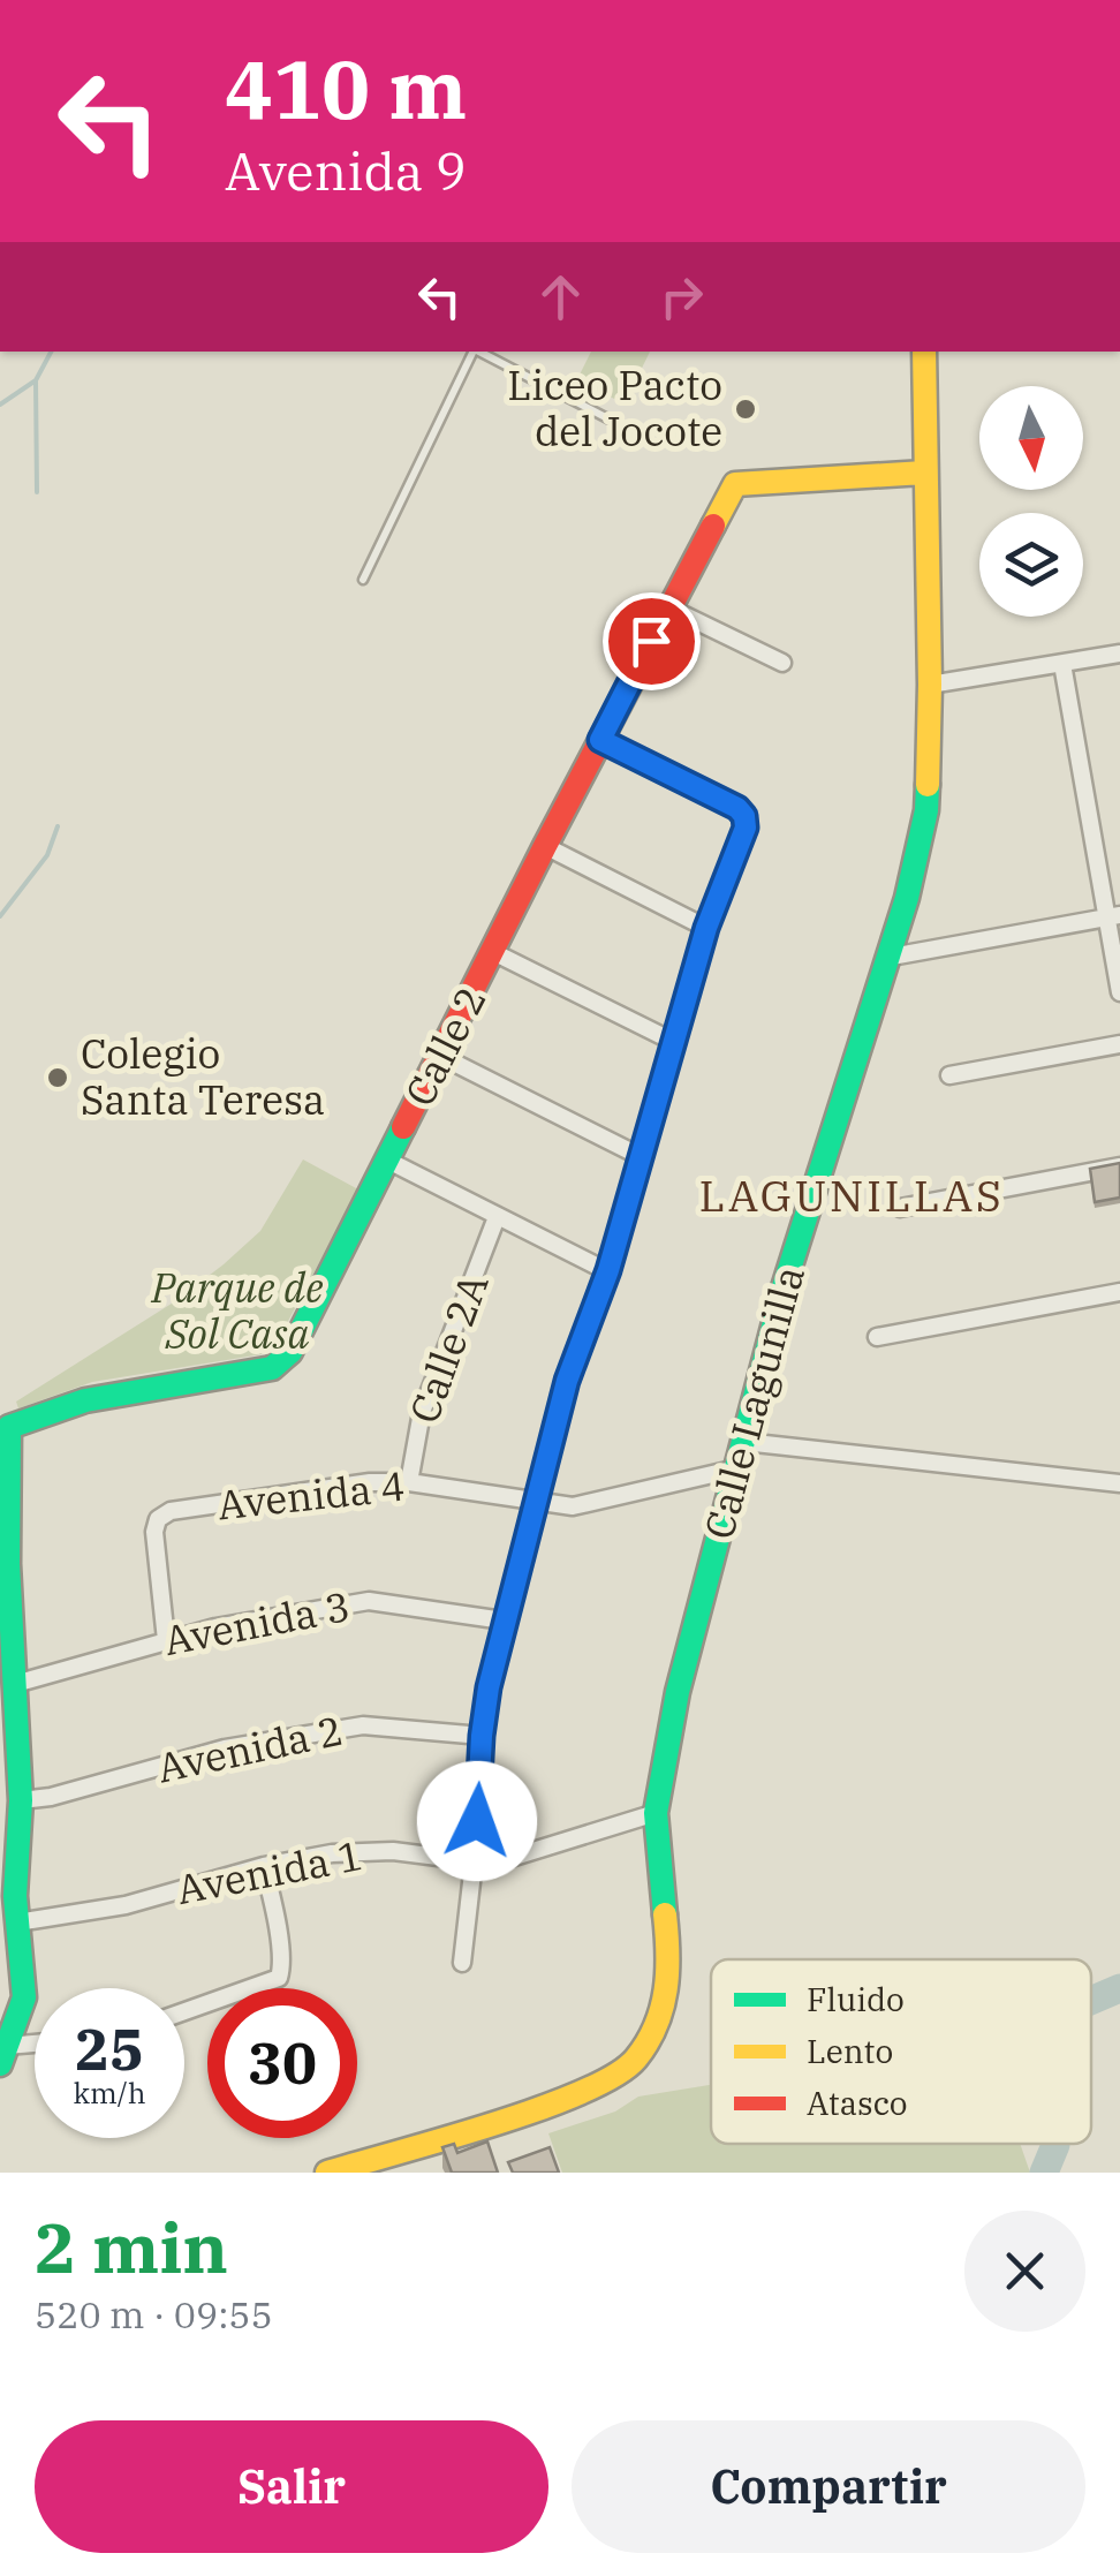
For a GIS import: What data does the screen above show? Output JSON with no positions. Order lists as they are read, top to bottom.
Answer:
{
  "streets": {
    "street": [
      "Calle 2",
      "Calle 2A",
      "Calle Lagunilla",
      "Avenida 4",
      "Avenida 3",
      "Avenida 2",
      "Avenida 1"
    ]
  },
  "crossings": [
    ["Calle 2", "Calle Lagunilla"],
    ["Calle 2", "Avenida 3"],
    ["Calle 2A", "Avenida 4"],
    ["Calle Lagunilla", "Avenida 4"],
    ["Calle Lagunilla", "Avenida 1"],
    ["Avenida 4", "Avenida 3"]
  ],
  "districts": ["LAGUNILLAS"],
  "parks": ["Parque de Sol Casa"],
  "places": ["Liceo Pacto del Jocote", "Colegio Santa Teresa"],
  "legend": ["Fluido", "Lento", "Atasco"],
  "north": "bottom",
  "page": {
    "turn": ["410 m", "Avenida 9"],
    "speed": "25 km/h",
    "limit": "30",
    "heading": ["2 min", "520 m · 09:55"],
    "buttons": ["Salir", "Compartir"]
  }
}
